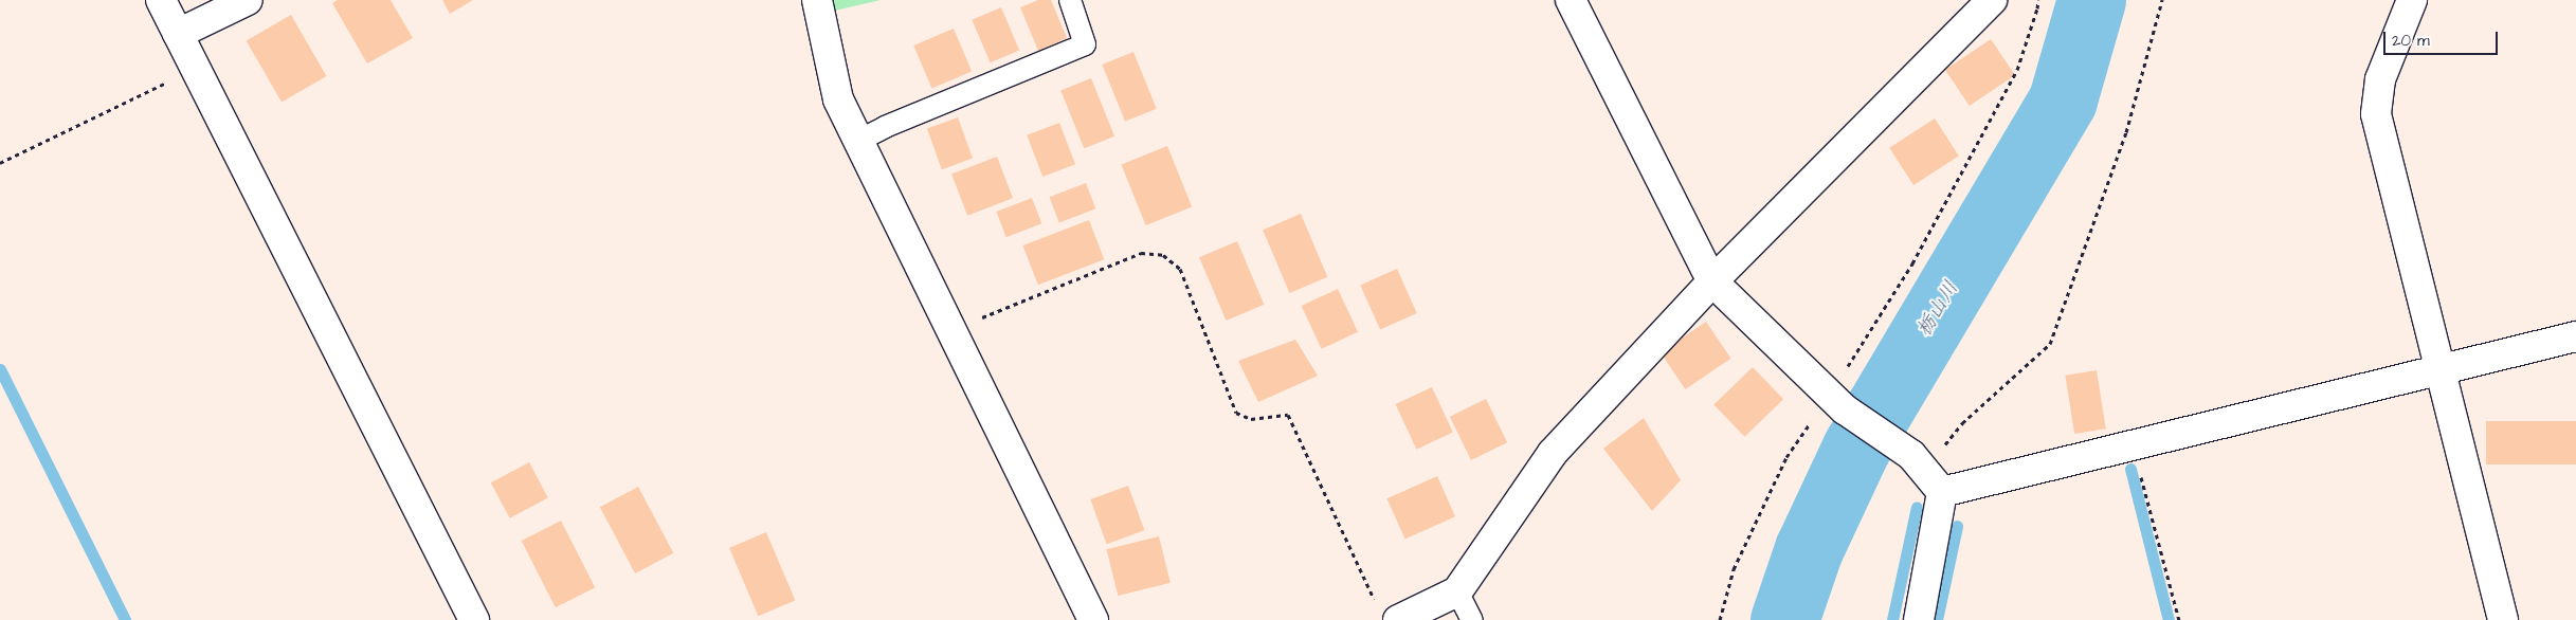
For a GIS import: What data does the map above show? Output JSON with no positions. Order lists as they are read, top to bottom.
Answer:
{
  "water": ["栃山川"],
  "scale_bar": "20 m"
}
